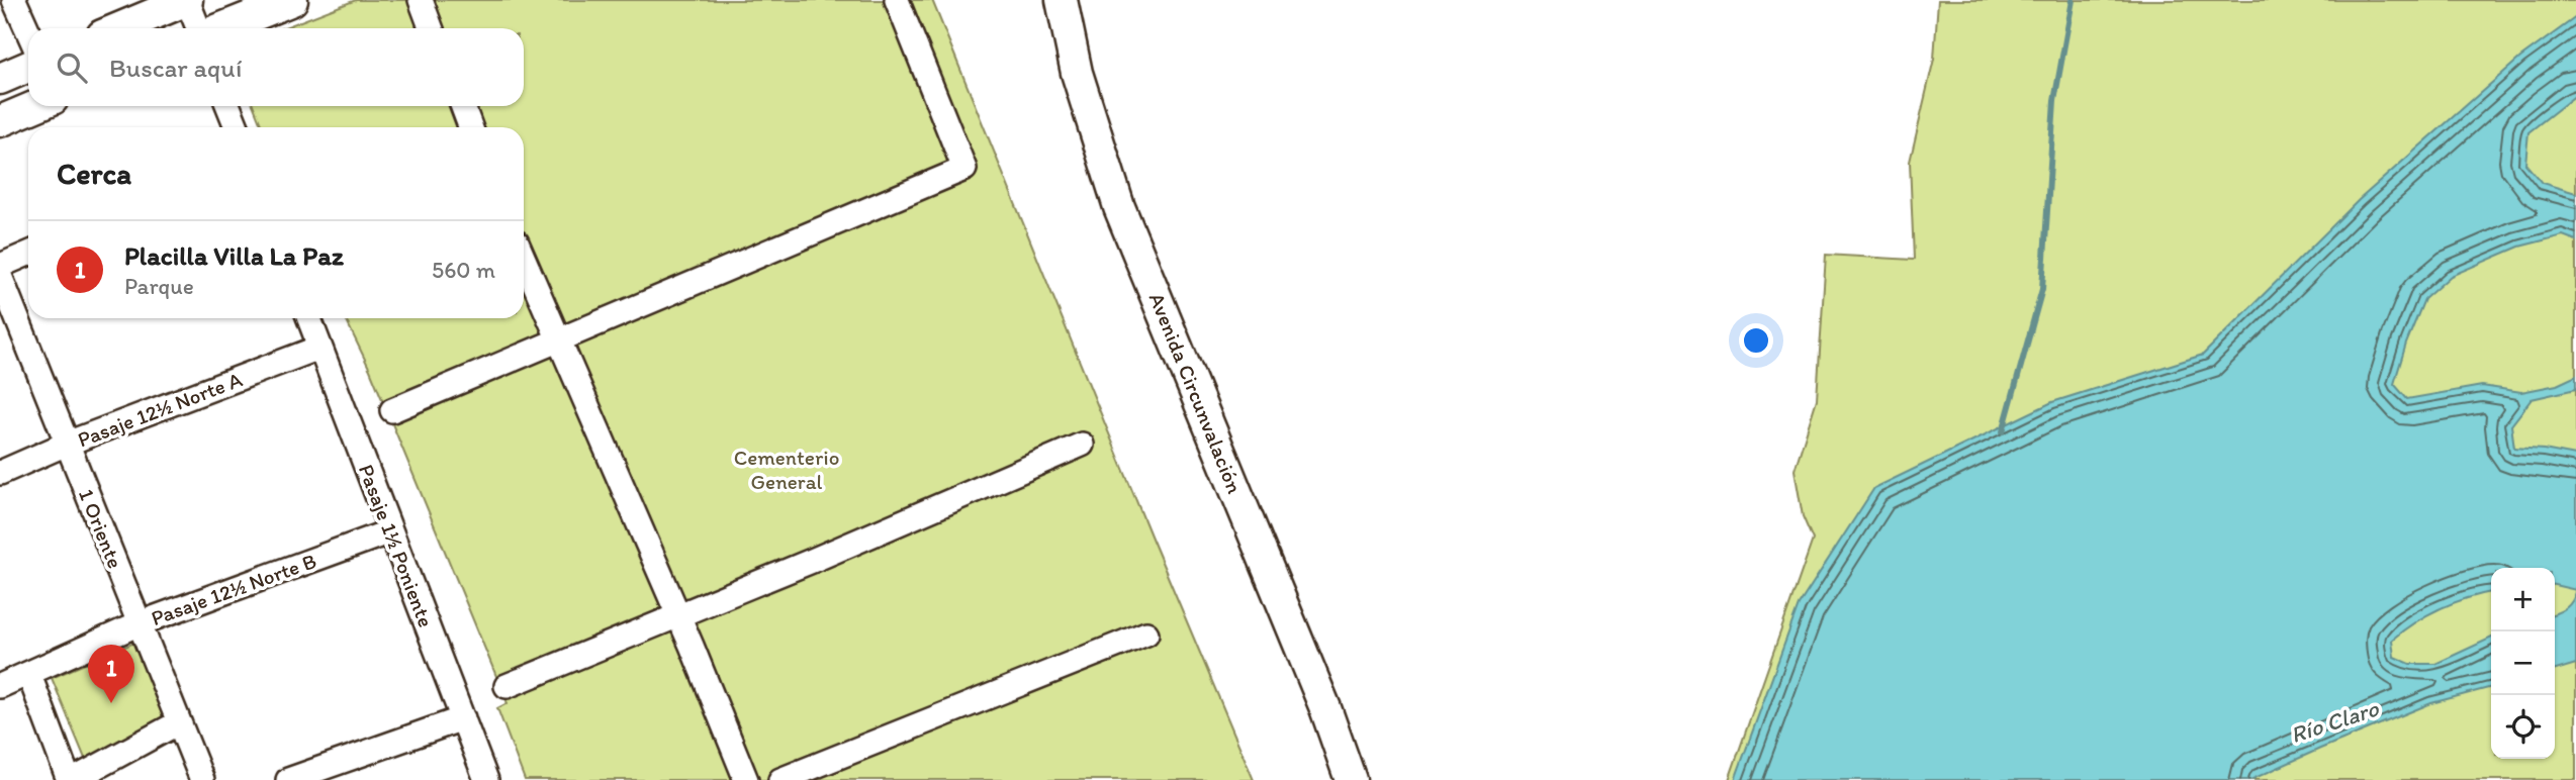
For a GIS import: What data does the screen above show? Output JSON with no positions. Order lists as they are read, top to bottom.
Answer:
{
  "streets": {
    "main road": ["Avenida Circunvalación"],
    "street": [
      "Pasaje 12½ Norte A",
      "1 Oriente",
      "Pasaje 1½ Poniente",
      "Pasaje 12½ Norte B"
    ]
  },
  "crossings": [
    ["Pasaje 12½ Norte A", "1 Oriente"],
    ["Pasaje 12½ Norte A", "Pasaje 1½ Poniente"],
    ["1 Oriente", "Pasaje 12½ Norte B"],
    ["Pasaje 1½ Poniente", "Pasaje 12½ Norte B"]
  ],
  "water": ["Río Claro"],
  "parks": ["Cementerio General"],
  "page": {
    "search": "Buscar aquí",
    "heading": "Cerca",
    "list": [
      {
        "mark": "1",
        "name": "Placilla Villa La Paz",
        "note": "Parque",
        "value": "560 m"
      }
    ],
    "map_buttons": ["+", "−"],
    "pins": "1"
  }
}
